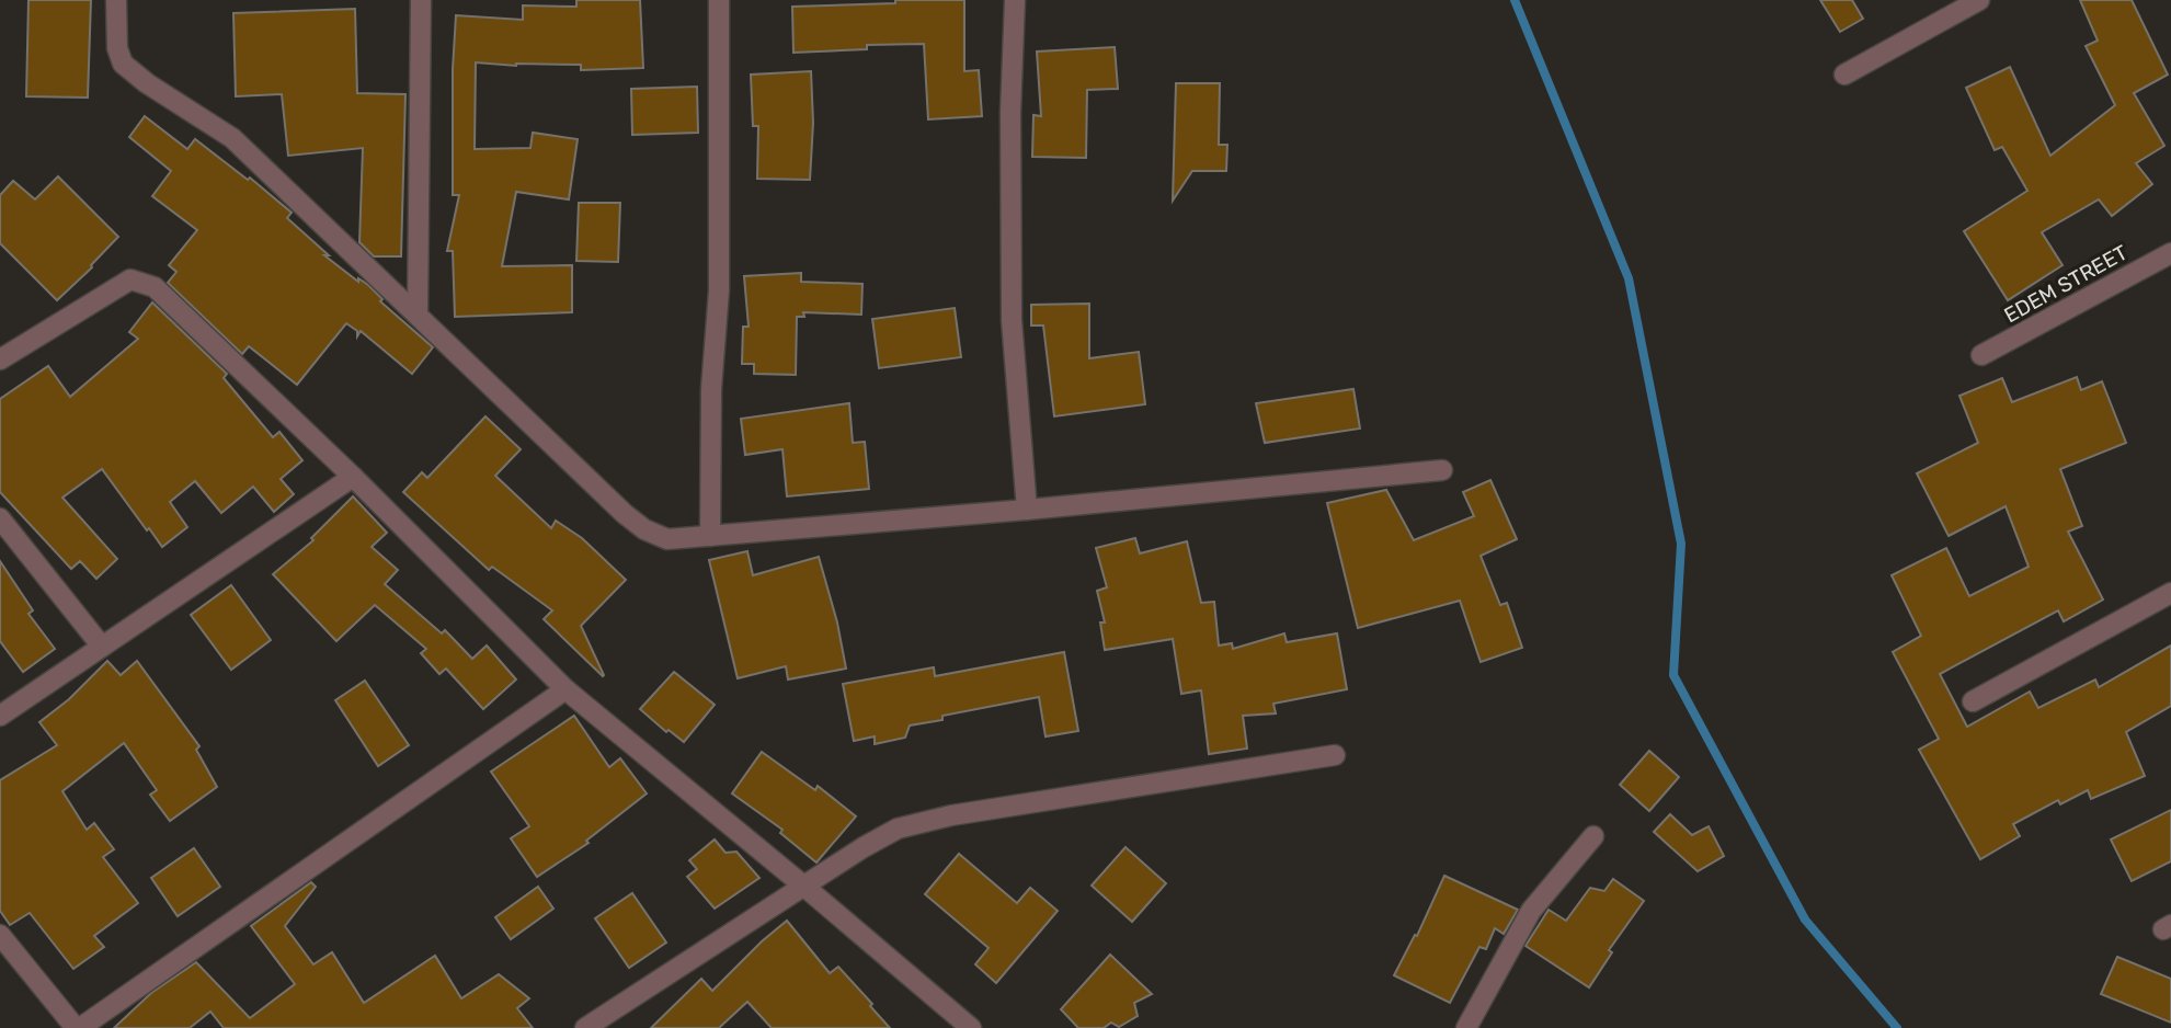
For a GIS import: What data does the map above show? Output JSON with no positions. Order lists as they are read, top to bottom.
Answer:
{
  "streets": {
    "street": ["EDEM STREET"]
  }
}
